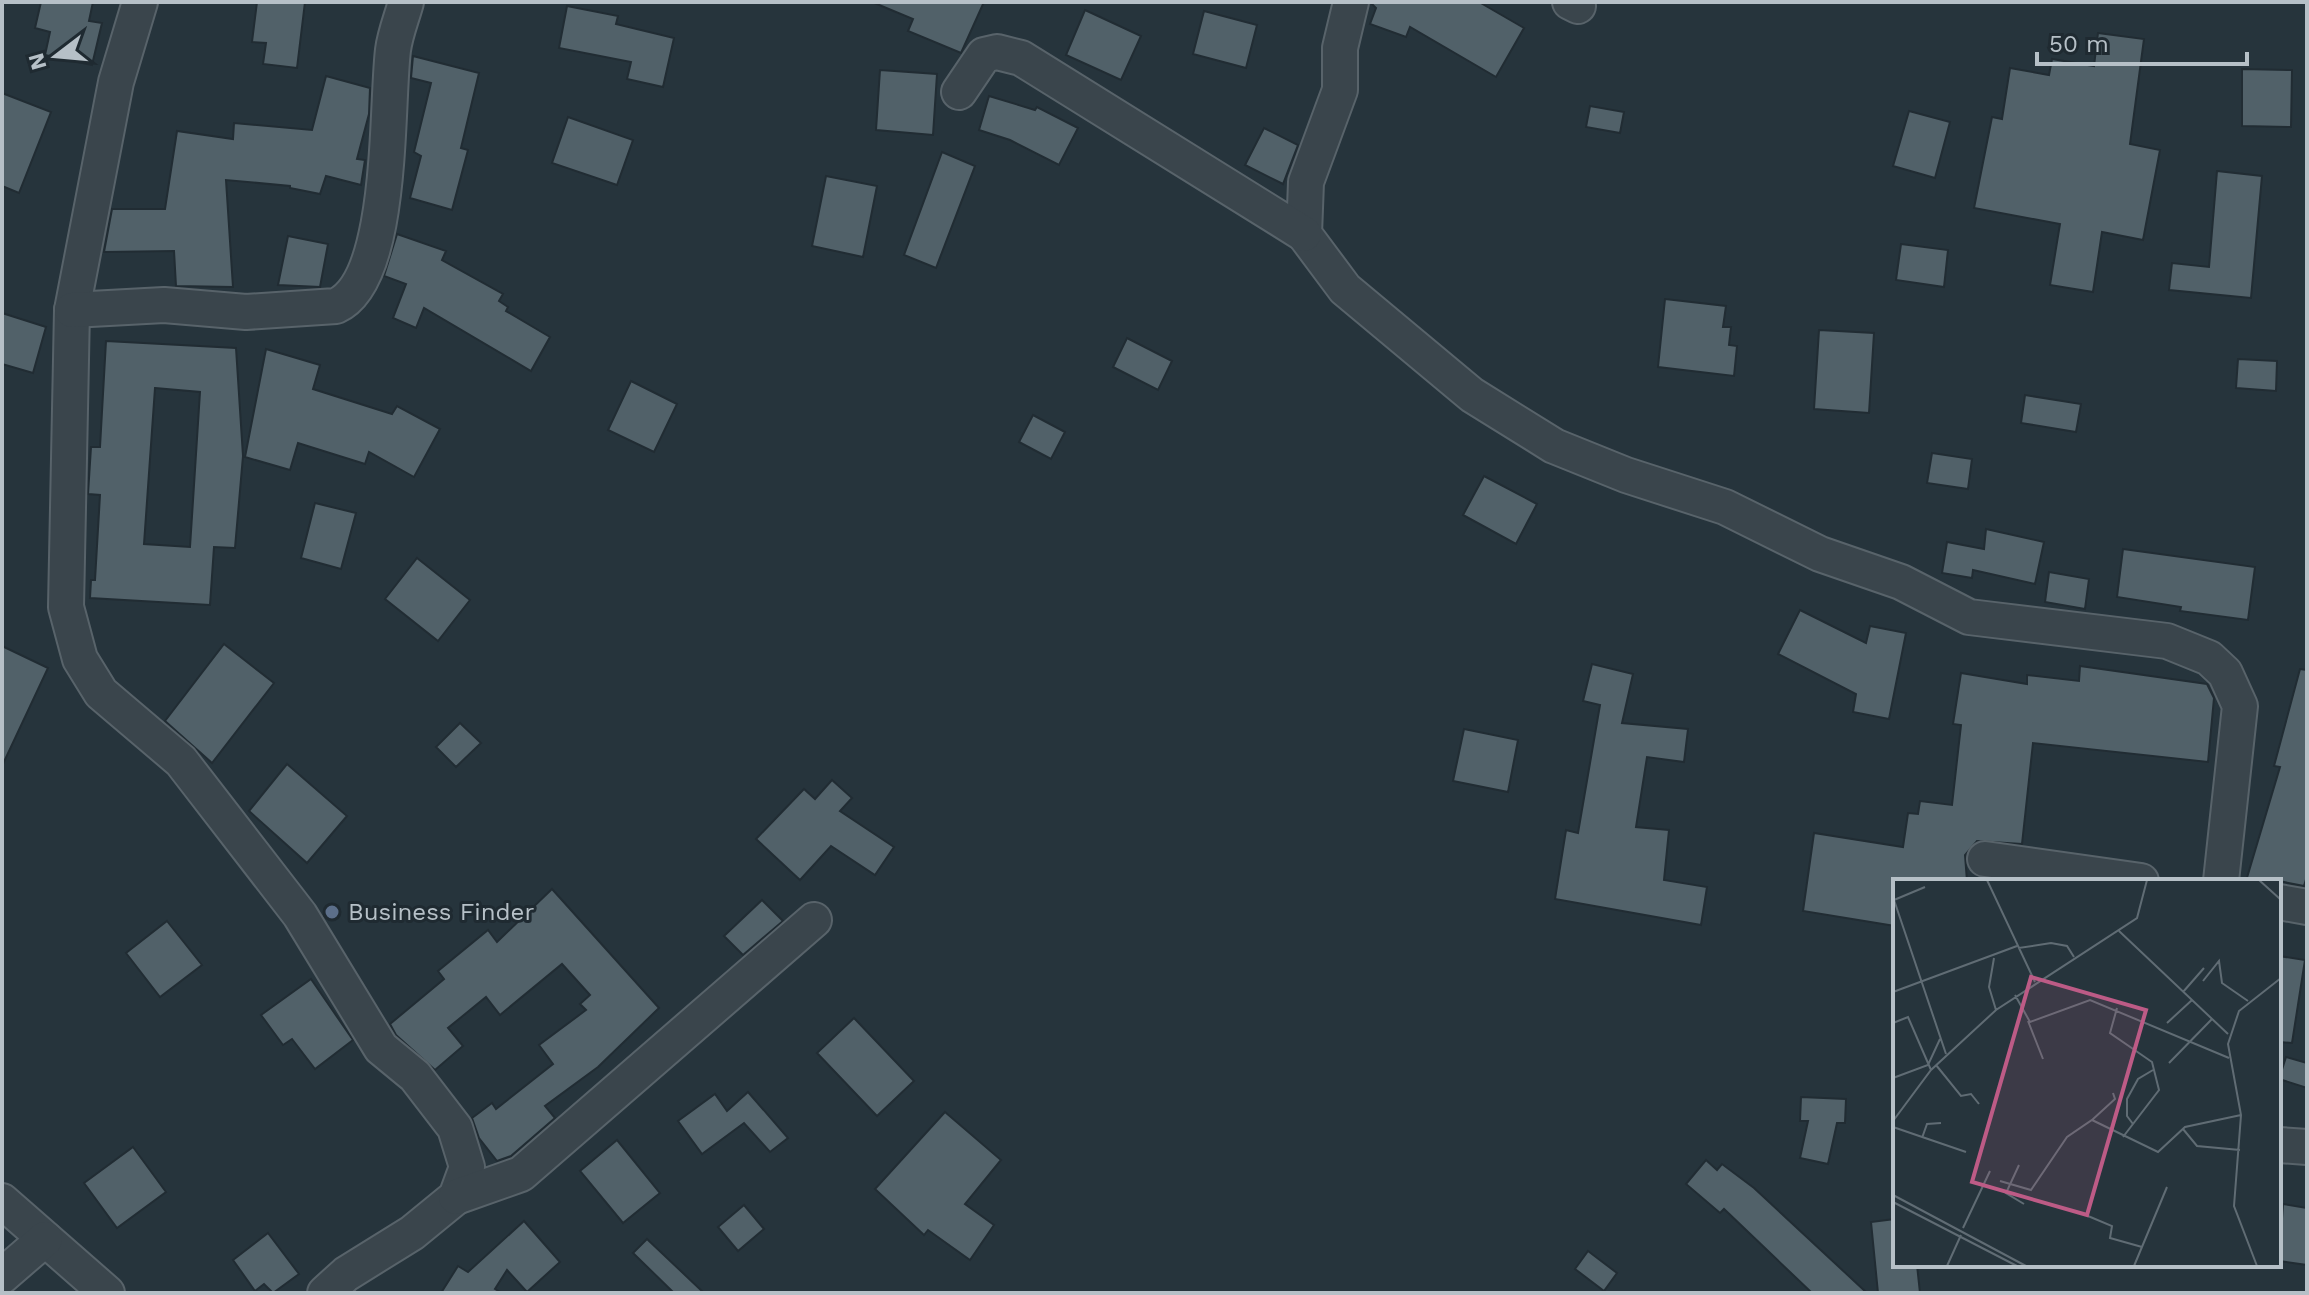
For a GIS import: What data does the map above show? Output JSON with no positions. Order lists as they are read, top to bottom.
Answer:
{
  "places": ["Business Finder"],
  "scale_bar": "50 m",
  "north": "left"
}
